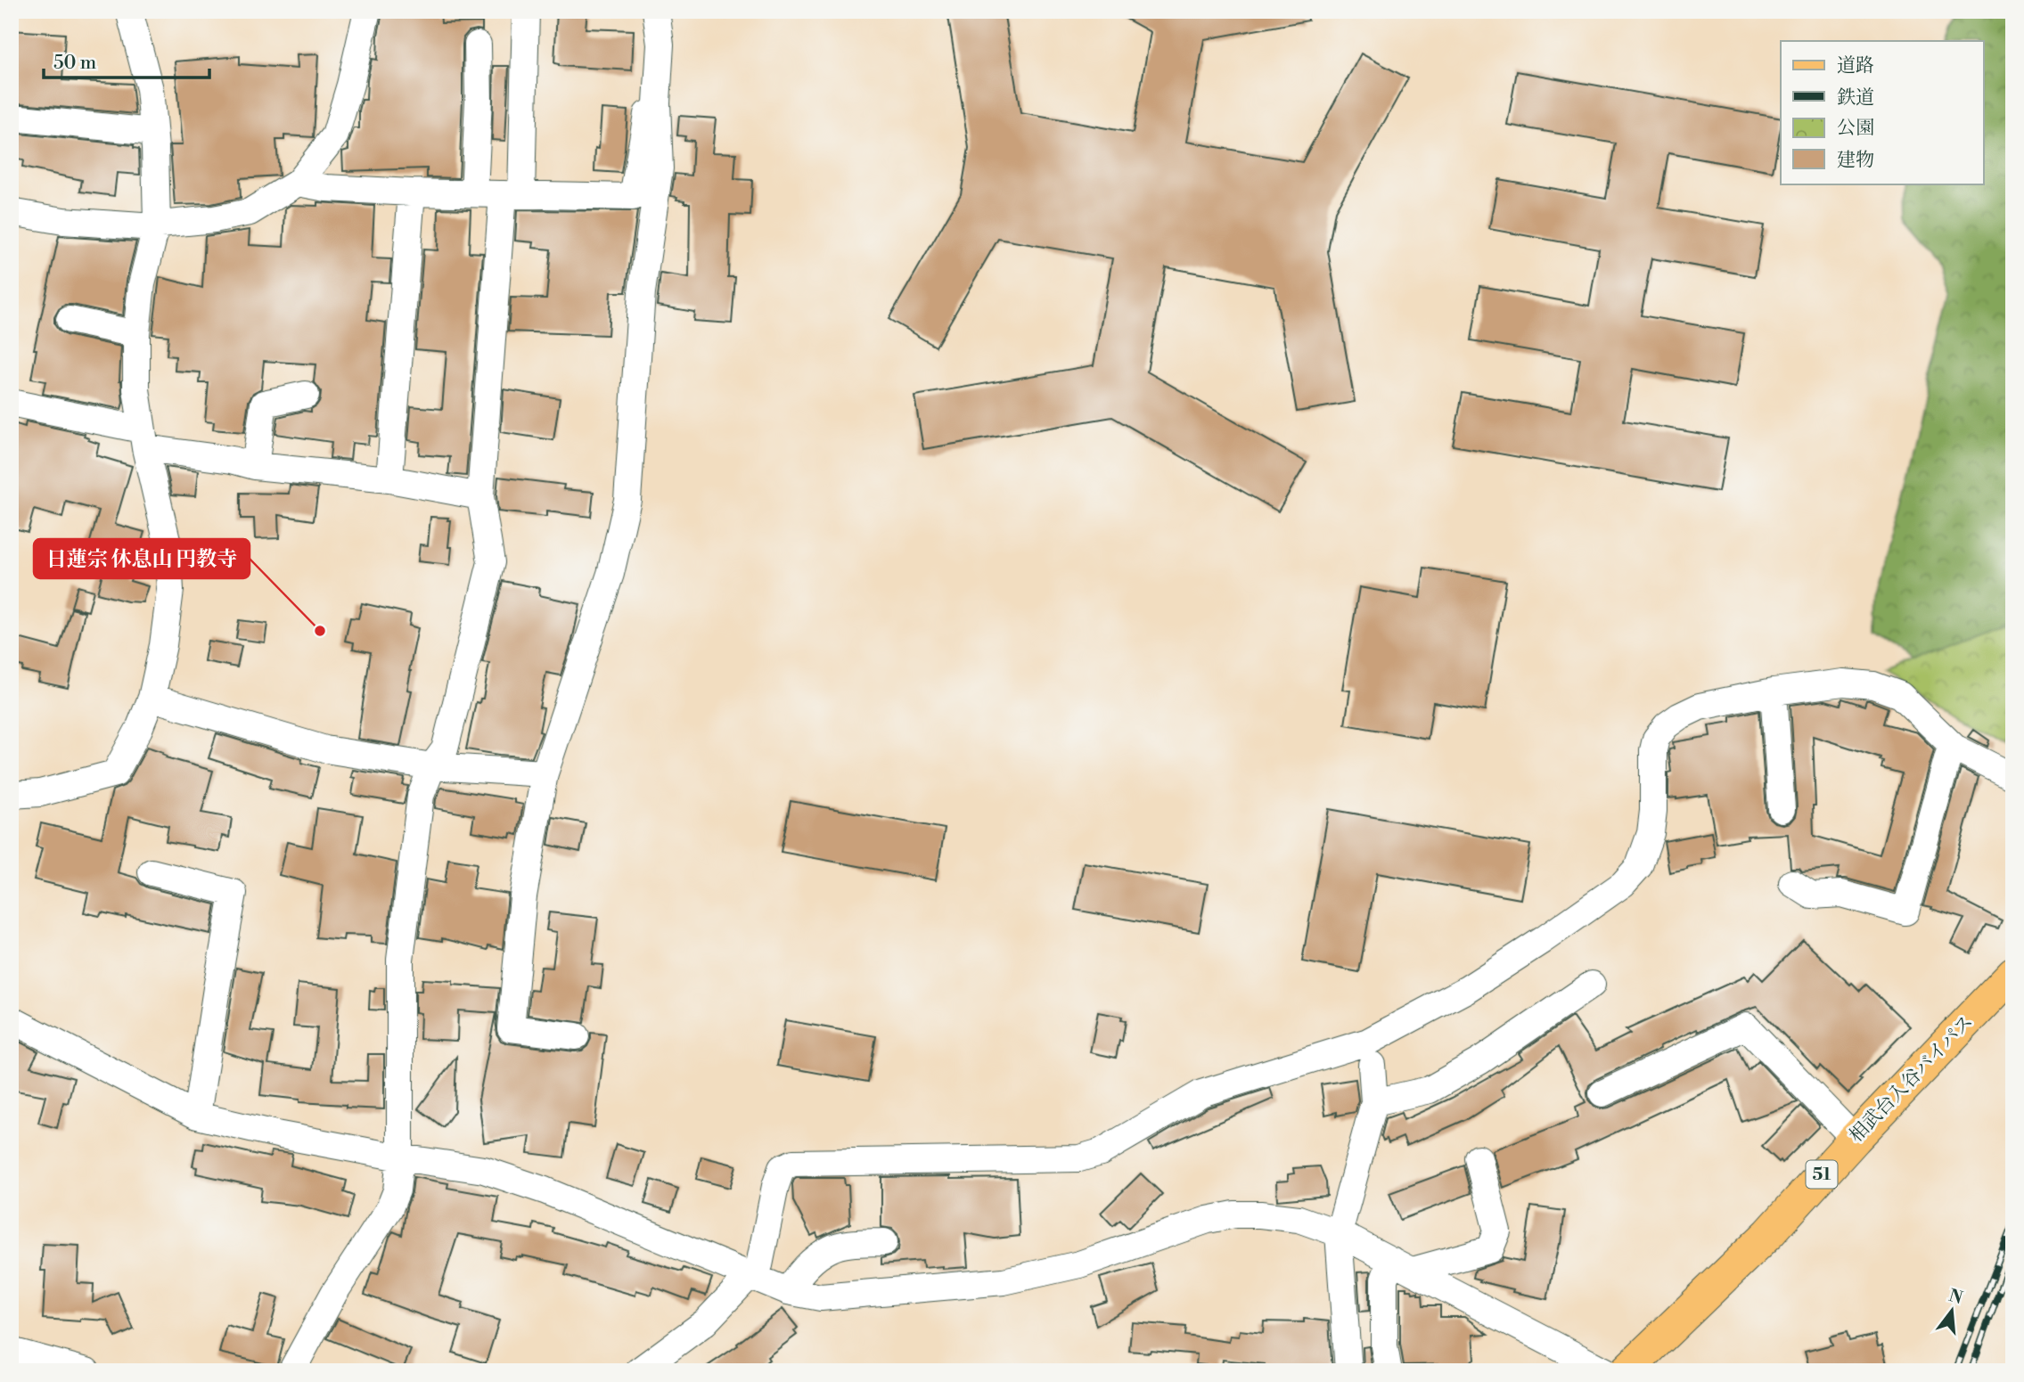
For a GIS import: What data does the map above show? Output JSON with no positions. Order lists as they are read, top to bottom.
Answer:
{
  "streets": {
    "main road": ["相武台入谷バイパス", "51"]
  },
  "places": ["日蓮宗 休息山 円教寺"],
  "legend": [
    "道路",
    "鉄道",
    "公園",
    "建物"
  ],
  "scale_bar": "50 m",
  "north": "top"
}
